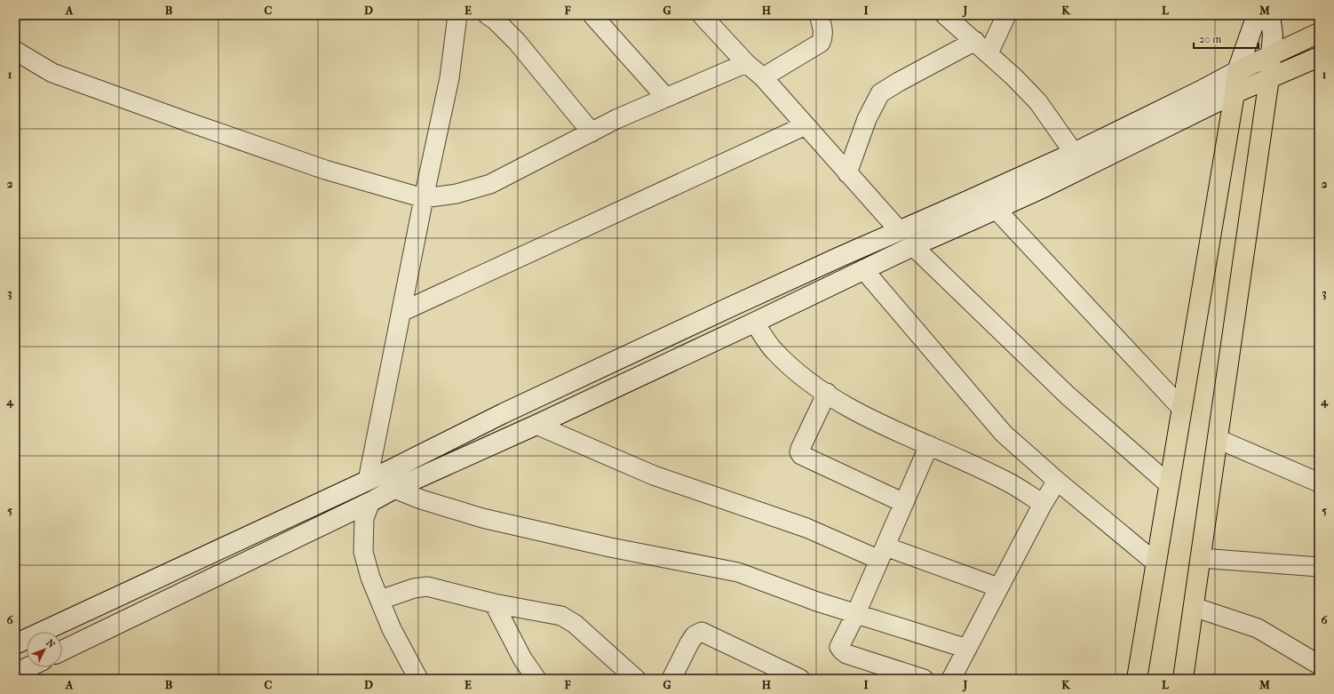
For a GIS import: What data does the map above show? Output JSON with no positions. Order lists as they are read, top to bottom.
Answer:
{
  "scale_bar": "20 m",
  "north": "top right",
  "grid": {
    "columns": [
      "A",
      "B",
      "C",
      "D",
      "E",
      "F",
      "G",
      "H",
      "I",
      "J",
      "K",
      "L",
      "M"
    ],
    "rows": [
      "1",
      "2",
      "3",
      "4",
      "5",
      "6"
    ]
  }
}
